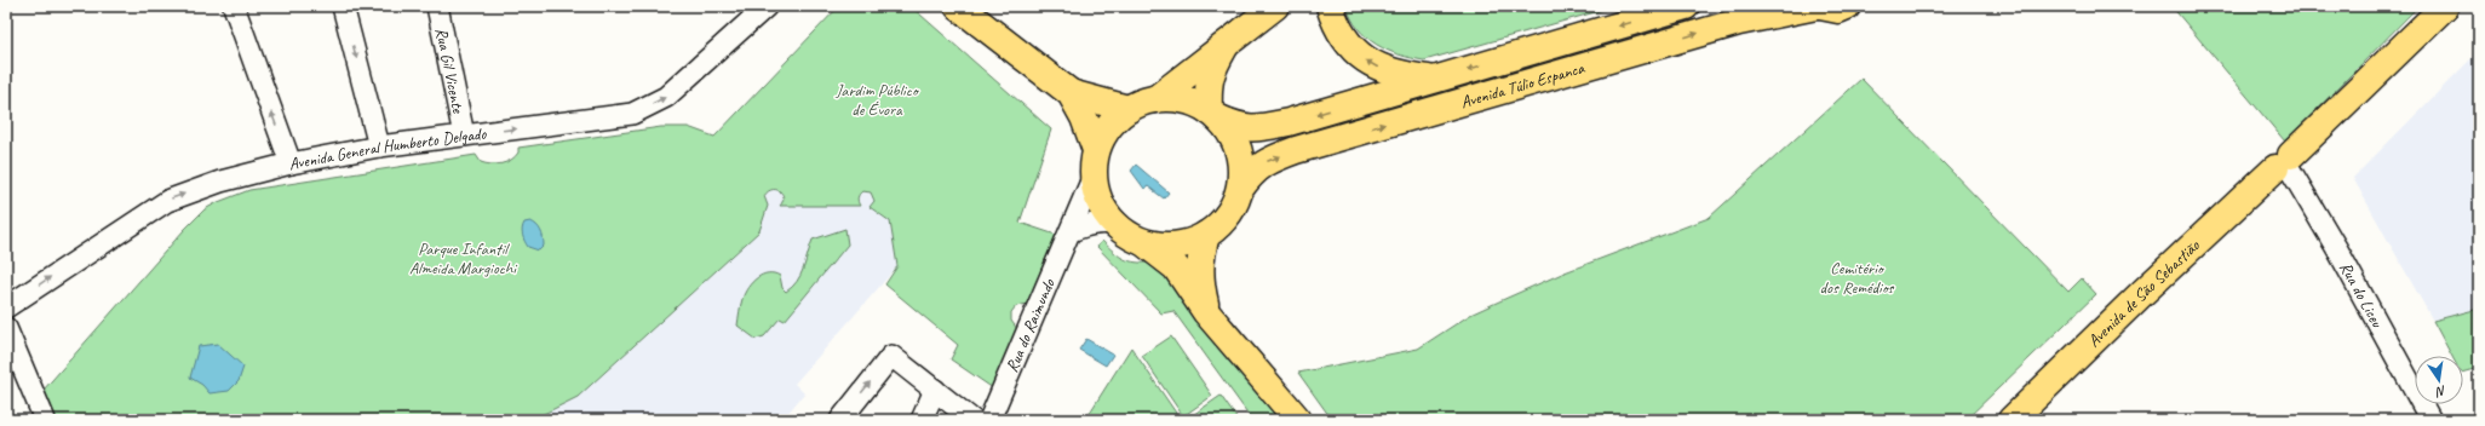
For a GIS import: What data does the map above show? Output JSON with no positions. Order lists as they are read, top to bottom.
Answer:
{
  "streets": {
    "main road": ["Avenida Túlio Espanca", "Avenida de São Sebastião"],
    "street": [
      "Rua Gil Vicente",
      "Avenida General Humberto Delgado",
      "Rua do Liceu",
      "Rua do Raimundo"
    ]
  },
  "crossings": [
    ["Rua Gil Vicente", "Avenida General Humberto Delgado"],
    ["Avenida Túlio Espanca", "Rua do Raimundo"],
    ["Avenida de São Sebastião", "Rua do Liceu"]
  ],
  "one_way": ["Avenida General Humberto Delgado"],
  "parks": ["Jardim Público de Évora", "Parque Infantil Almeida Margiochi", "Cemitério dos Remédios"],
  "north": "bottom"
}
